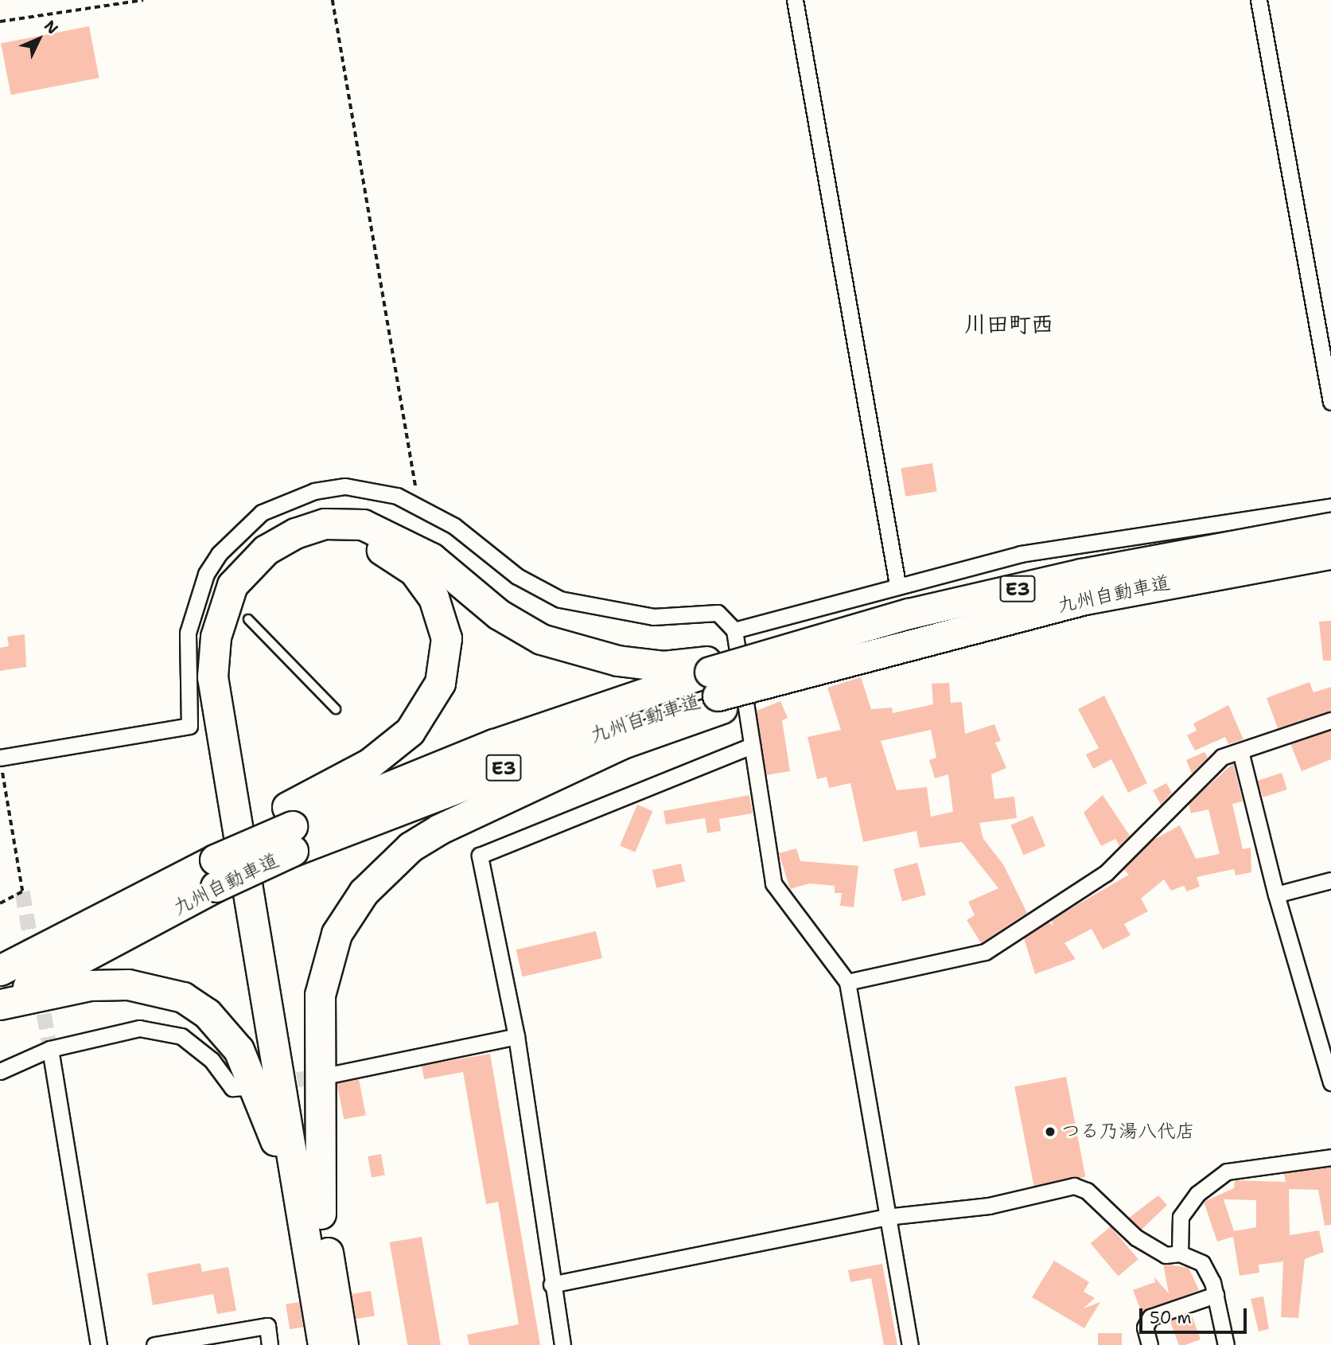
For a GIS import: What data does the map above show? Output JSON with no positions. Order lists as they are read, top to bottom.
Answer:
{
  "streets": {
    "highway": ["E3", "九州自動車道"]
  },
  "districts": ["川田町西"],
  "places": ["つる乃湯八代店"],
  "scale_bar": "50 m",
  "north": "top right"
}
